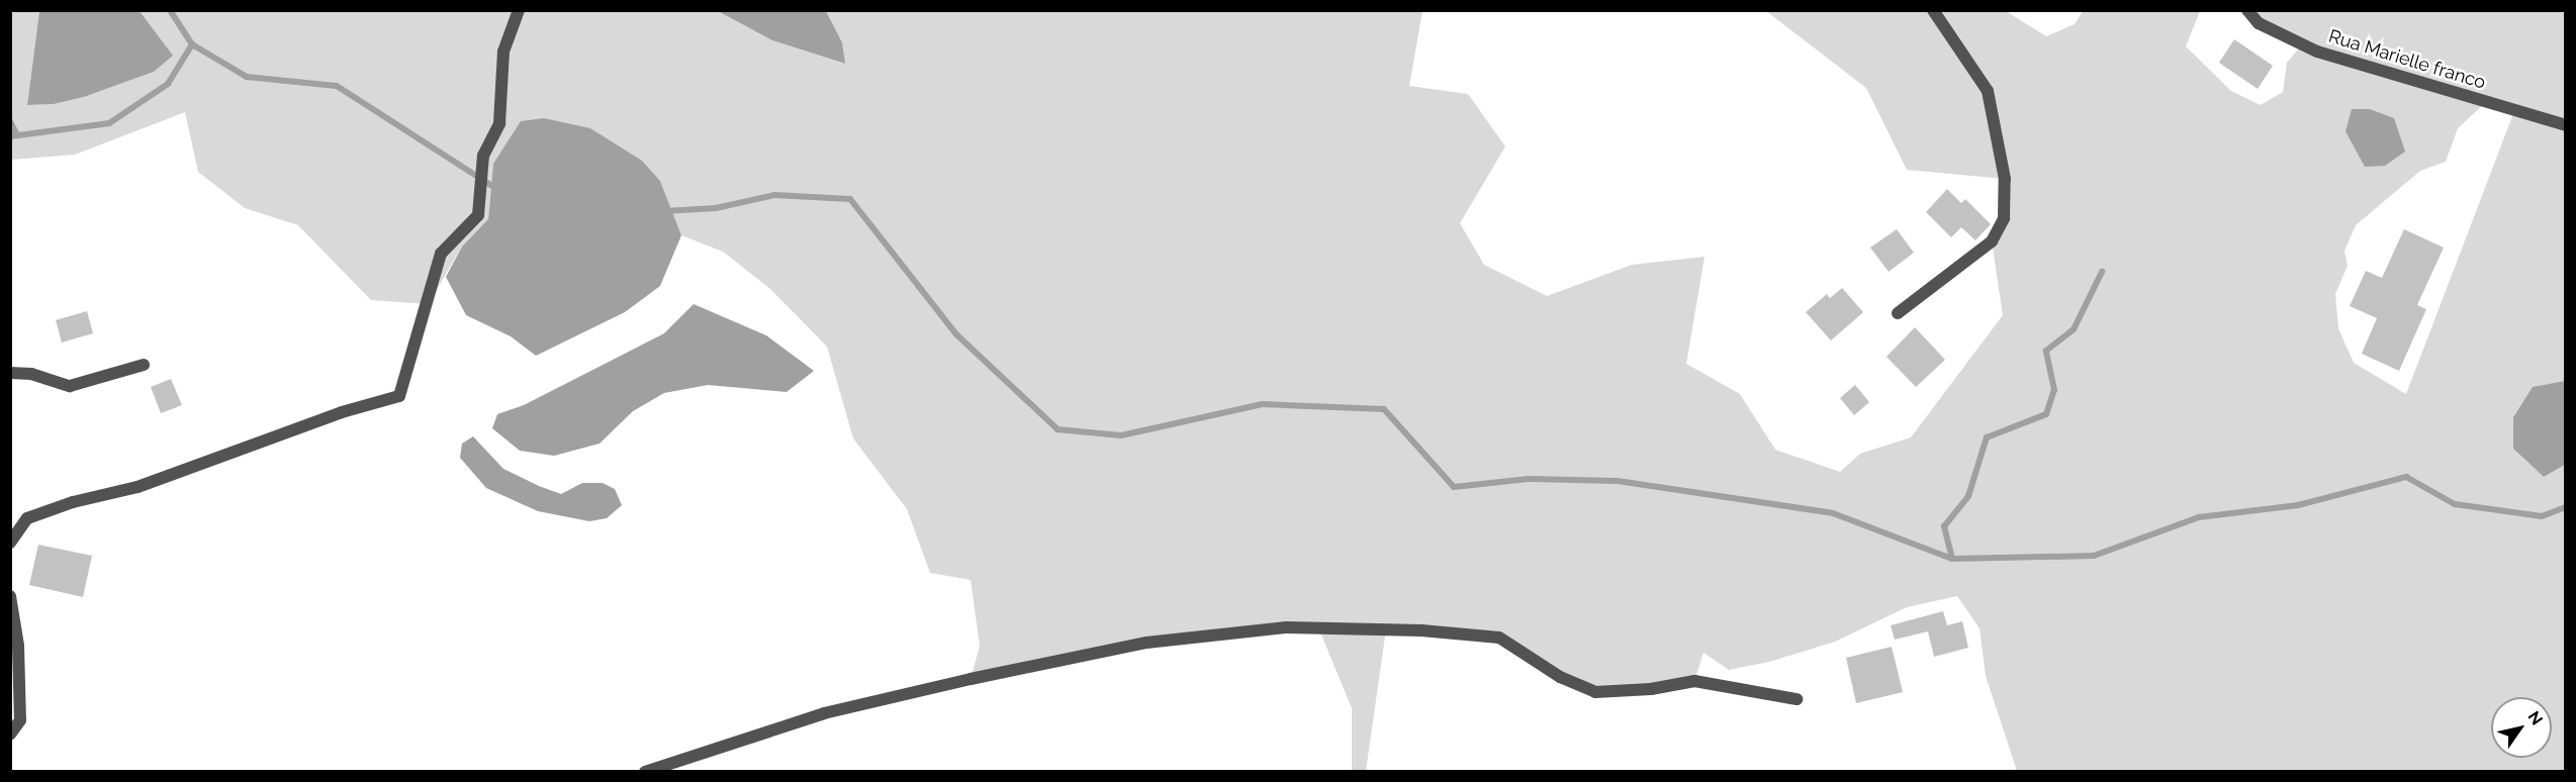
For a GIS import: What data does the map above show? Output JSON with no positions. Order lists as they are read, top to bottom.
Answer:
{
  "streets": {
    "street": ["Rua Marielle franco"]
  },
  "north": "top right"
}
